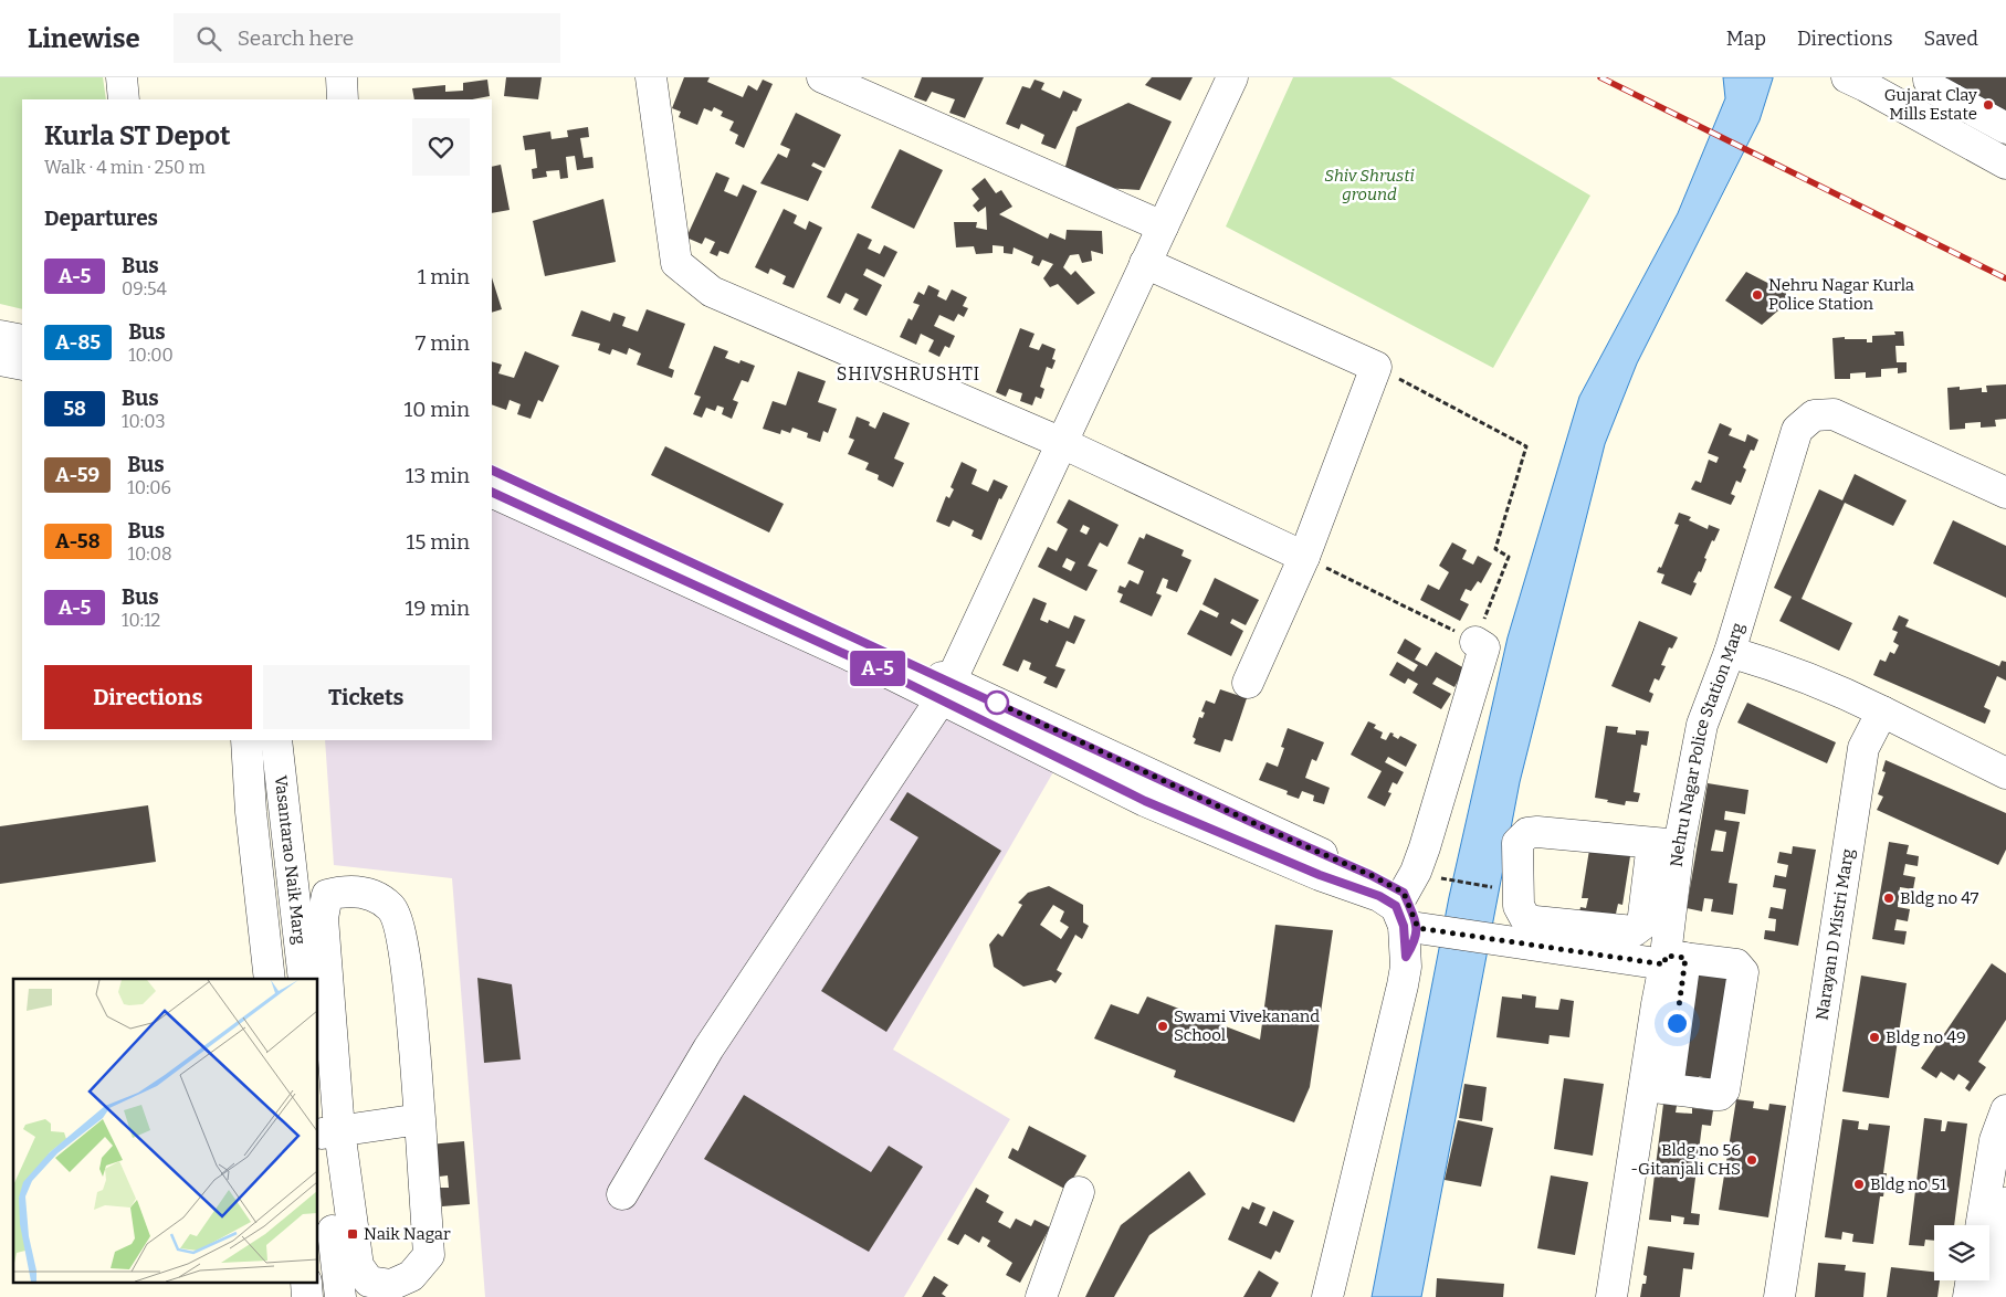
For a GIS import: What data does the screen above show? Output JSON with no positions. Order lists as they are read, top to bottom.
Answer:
{
  "streets": {
    "street": ["Nehru Nagar Police Station Marg", "Vasantarao Naik Marg", "Narayan D Mistri Marg"]
  },
  "districts": ["SHIVSHRUSHTI"],
  "parks": ["Shiv Shrusti ground"],
  "places": {
    "other": [
      "Gujarat Clay Mills Estate",
      "Nehru Nagar Kurla Police Station",
      "Bldg no 47",
      "Swami Vivekanand School",
      "Bldg no 49",
      "Bldg no 56 -Gitanjali CHS",
      "Bldg no 51"
    ],
    "transit": ["Naik Nagar"]
  },
  "lines": ["bus line A-5"],
  "page": {
    "header": "Linewise",
    "search": "Search here",
    "nav": ["Map", "Directions", "Saved"],
    "on_map": "A-5",
    "heading": [
      ["Kurla ST Depot", "Walk · 4 min · 250 m"],
      "Departures"
    ],
    "list": [
      {
        "mark": "A-5",
        "name": "Bus",
        "note": "09:54",
        "value": "1 min"
      },
      {
        "mark": "A-85",
        "name": "Bus",
        "note": "10:00",
        "value": "7 min"
      },
      {
        "mark": "58",
        "name": "Bus",
        "note": "10:03",
        "value": "10 min"
      },
      {
        "mark": "A-59",
        "name": "Bus",
        "note": "10:06",
        "value": "13 min"
      },
      {
        "mark": "A-58",
        "name": "Bus",
        "note": "10:08",
        "value": "15 min"
      },
      {
        "mark": "A-5",
        "name": "Bus",
        "note": "10:12",
        "value": "19 min"
      }
    ],
    "buttons": ["Directions", "Tickets"]
  }
}
